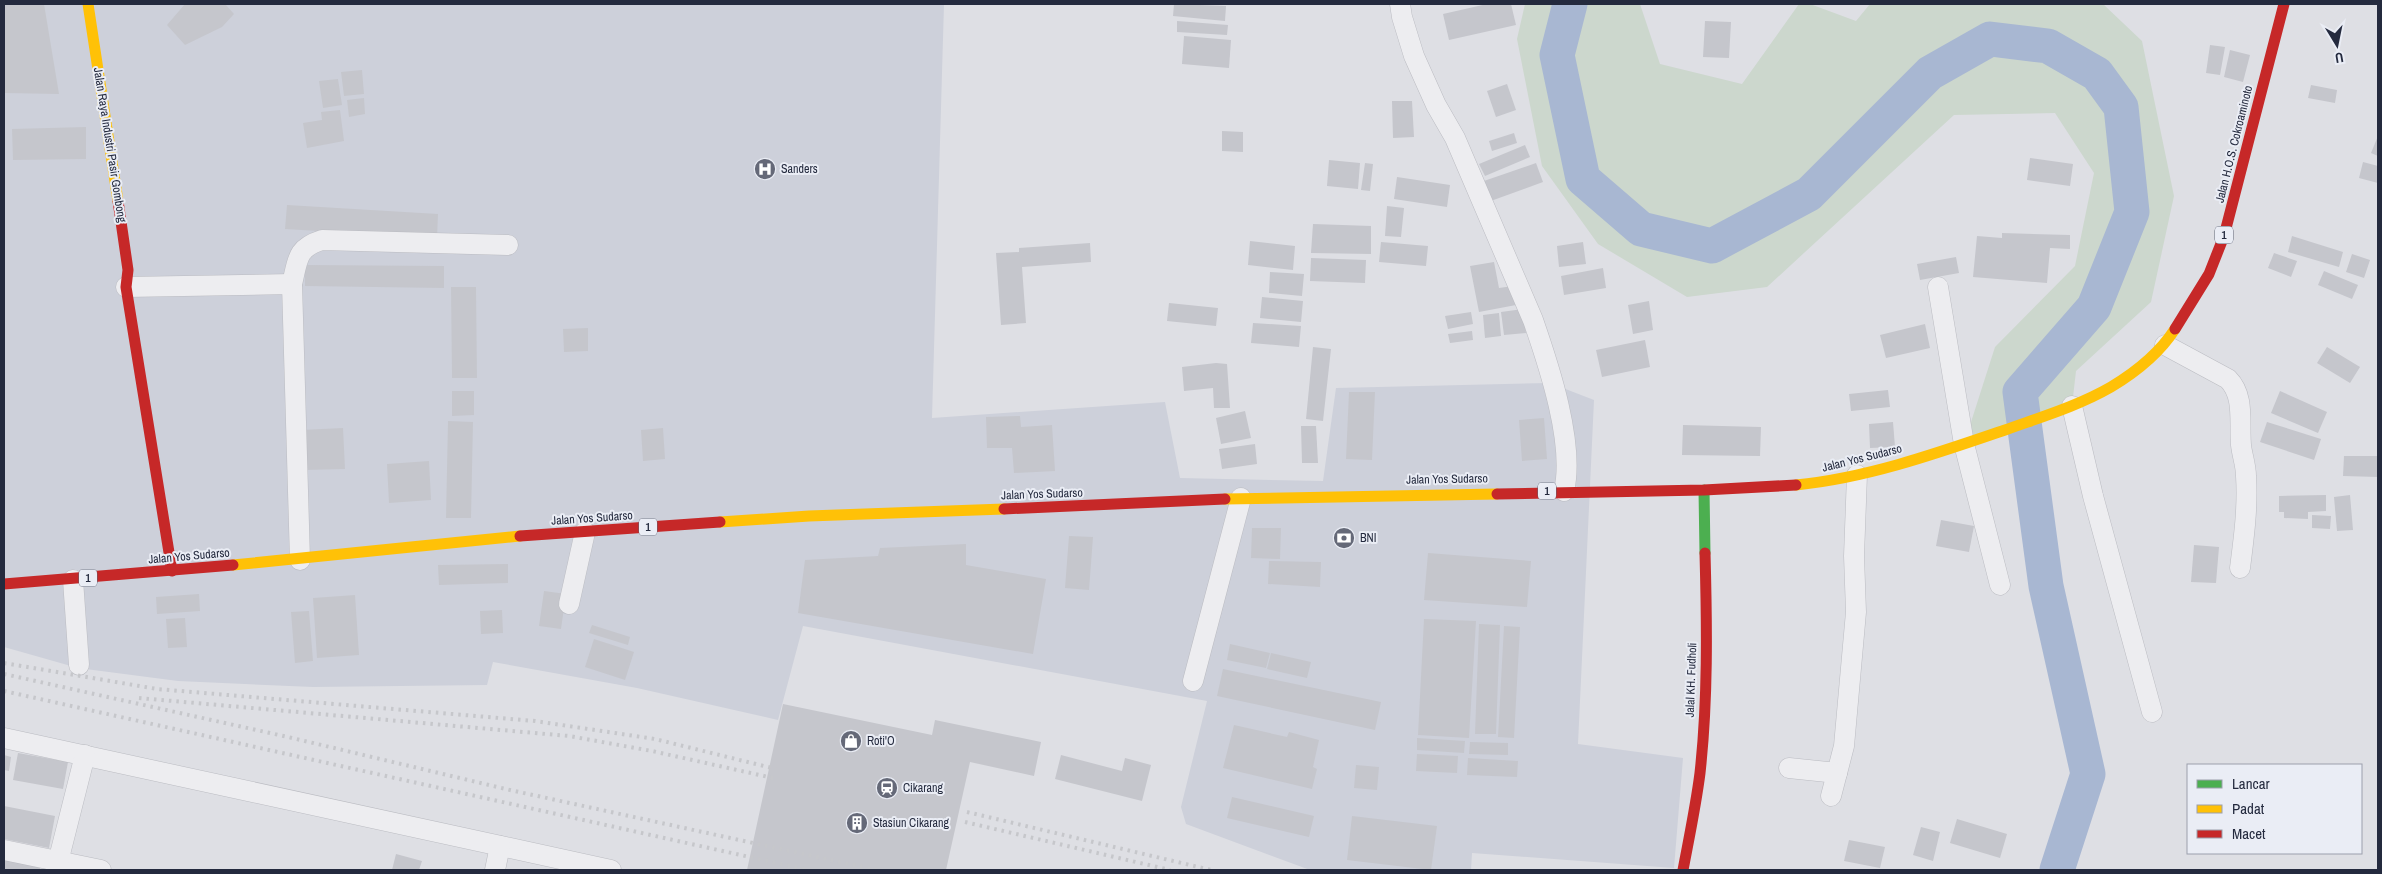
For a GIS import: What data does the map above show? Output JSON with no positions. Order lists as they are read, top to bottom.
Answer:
{
  "streets": {
    "main road": [
      "Jalan H.O.S. Cokroaminoto",
      "Jalan Raya Industri Pasir Gombong",
      "1",
      "Jalan Yos Sudarso",
      "Jalal KH. Fudholi"
    ]
  },
  "crossings": [
    ["Jalan H.O.S. Cokroaminoto", "Jalan Yos Sudarso"],
    ["Jalan Raya Industri Pasir Gombong", "Jalan Yos Sudarso"],
    ["Jalan Yos Sudarso", "Jalal KH. Fudholi"]
  ],
  "places": {
    "hospital": ["Sanders"],
    "bank": ["BNI"],
    "shop": ["Roti'O"],
    "station": ["Cikarang"],
    "building": ["Stasiun Cikarang"]
  },
  "legend": ["Lancar", "Padat", "Macet"],
  "north": "bottom"
}
